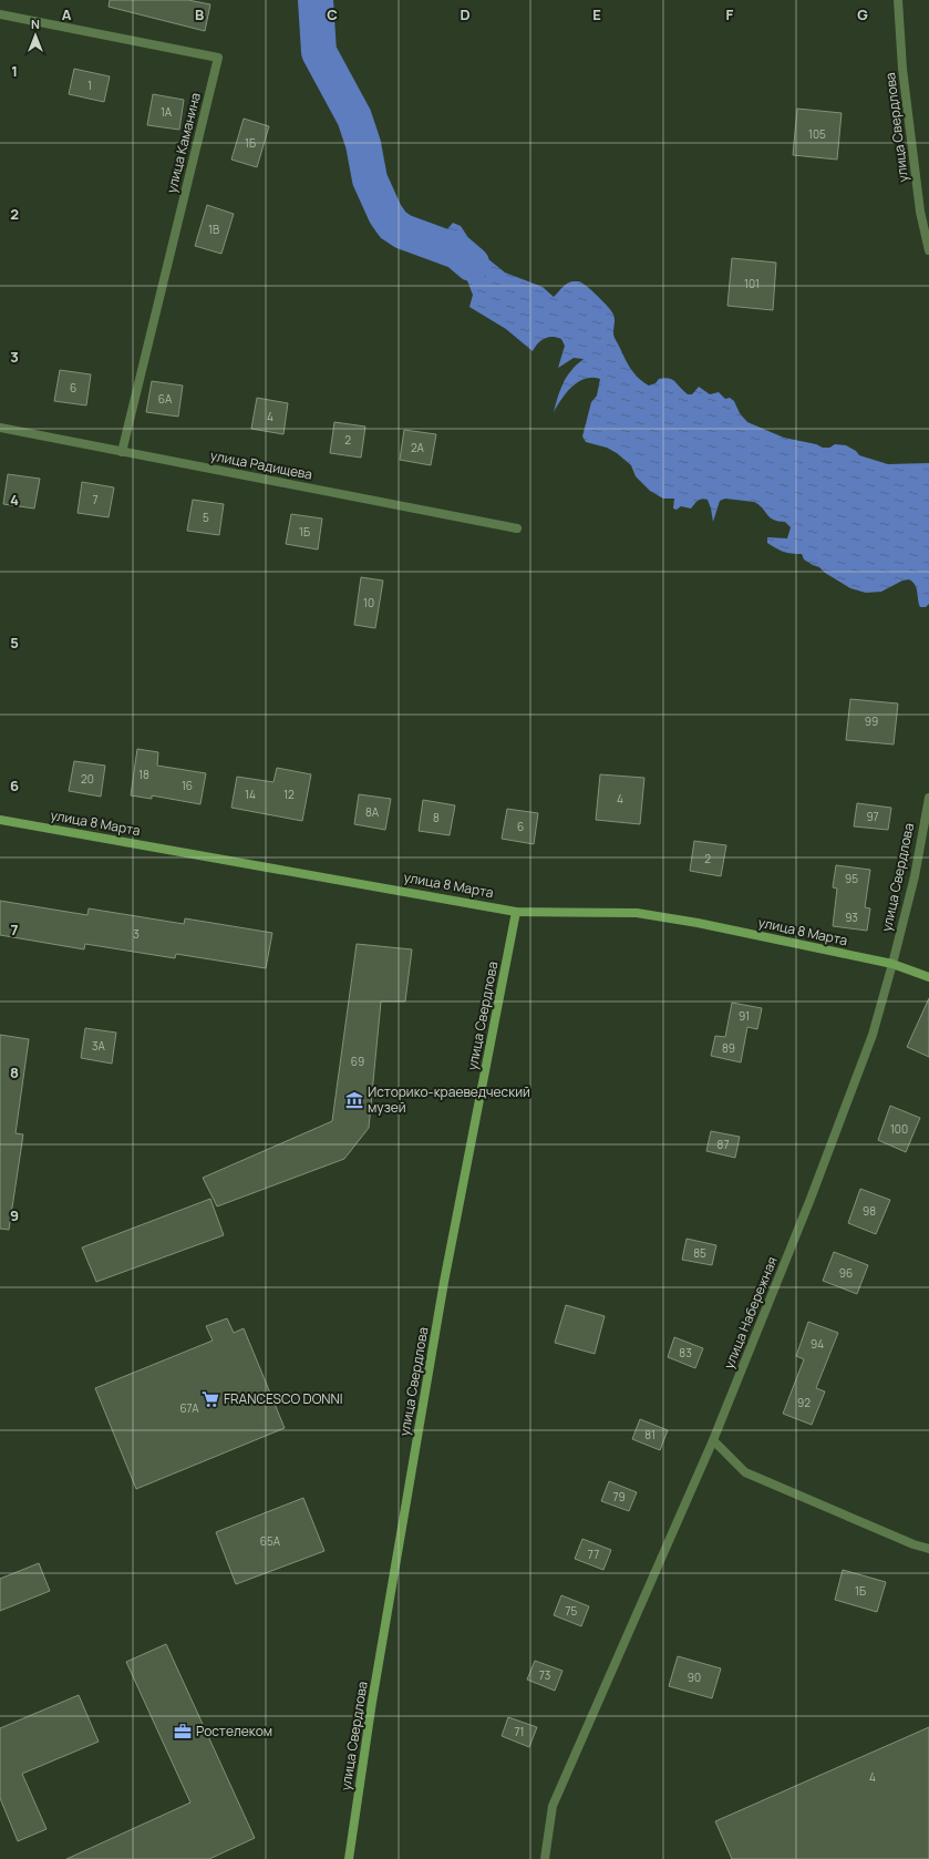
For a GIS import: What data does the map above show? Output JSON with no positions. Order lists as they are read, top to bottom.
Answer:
{
  "streets": {
    "street": [
      "улица Свердлова",
      "улица Каманина",
      "улица Радищева",
      "улица 8 Марта",
      "улица Набережная"
    ]
  },
  "crossings": [
    ["улица Свердлова", "улица 8 Марта"],
    ["улица Свердлова", "улица Набережная"],
    ["улица Каманина", "улица Радищева"],
    ["улица 8 Марта", "улица Набережная"]
  ],
  "places": {
    "museum": ["Историко-краеведческий музей"],
    "supermarket": ["FRANCESCO DONNI"],
    "office": ["Ростелеком"]
  },
  "house_numbers": [
    "1",
    "1А",
    "105",
    "1Б",
    "1В",
    "101",
    "6",
    "6А",
    "4",
    "2",
    "2А",
    "7",
    "5",
    "1Б",
    "10",
    "99",
    "18",
    "20",
    "16",
    "14",
    "12",
    "4",
    "8А",
    "97",
    "8",
    "6",
    "2",
    "95",
    "93",
    "3",
    "91",
    "3А",
    "89",
    "69",
    "100",
    "87",
    "98",
    "85",
    "96",
    "94",
    "83",
    "92",
    "67А",
    "81",
    "79",
    "65А",
    "77",
    "1Б",
    "75",
    "73",
    "90",
    "71",
    "4"
  ],
  "north": "top",
  "grid": {
    "columns": [
      "A",
      "B",
      "C",
      "D",
      "E",
      "F",
      "G"
    ],
    "rows": [
      "1",
      "2",
      "3",
      "4",
      "5",
      "6",
      "7",
      "8",
      "9"
    ]
  }
}
